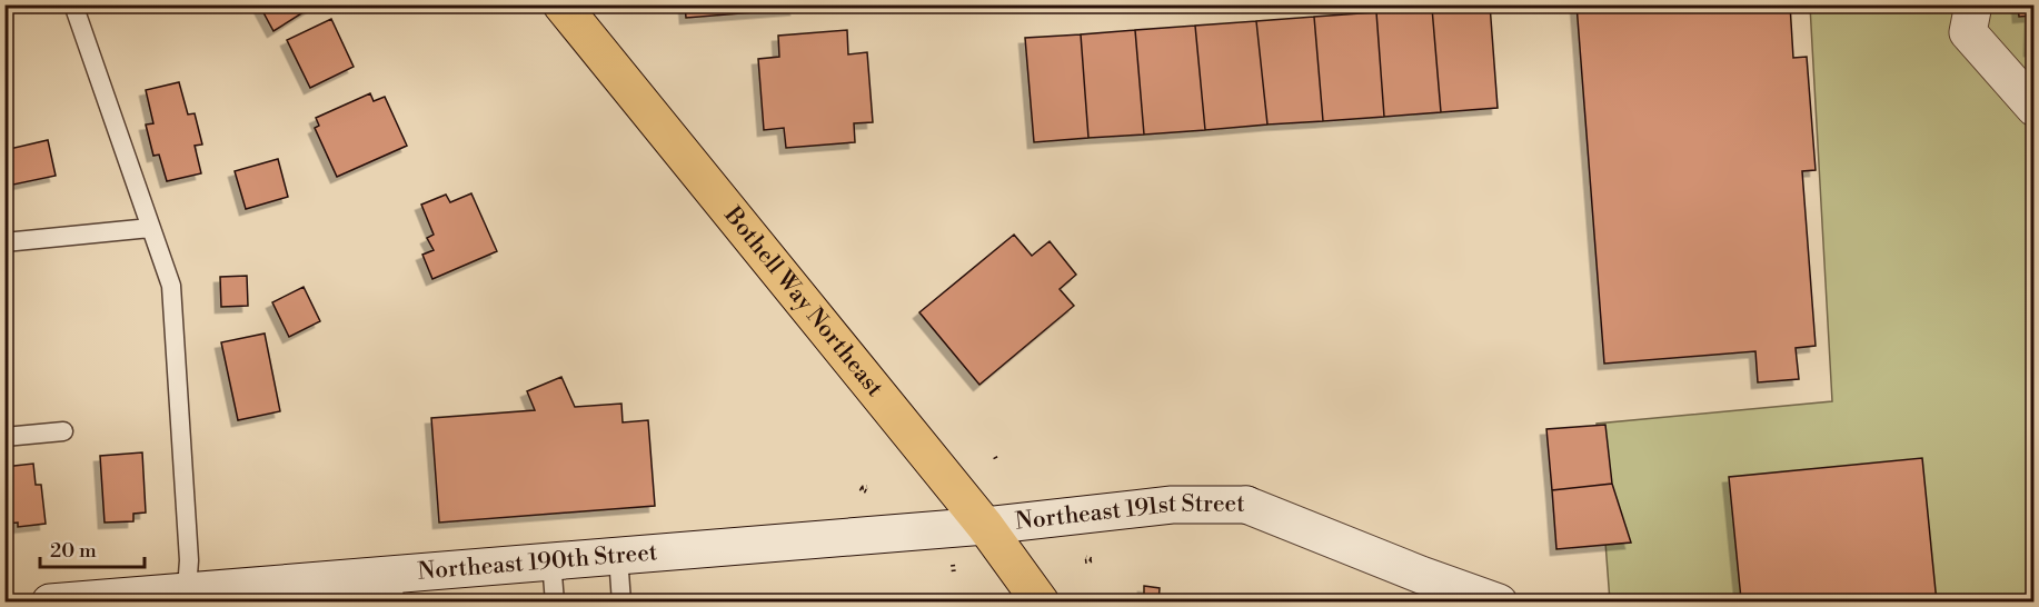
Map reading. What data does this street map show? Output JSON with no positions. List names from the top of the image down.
{
  "streets": {
    "main road": ["Bothell Way Northeast"],
    "street": ["Northeast 191st Street", "Northeast 190th Street"]
  },
  "crossings": [
    ["Bothell Way Northeast", "Northeast 191st Street"],
    ["Bothell Way Northeast", "Northeast 190th Street"],
    ["Northeast 191st Street", "Northeast 190th Street"]
  ],
  "scale_bar": "20 m"
}
